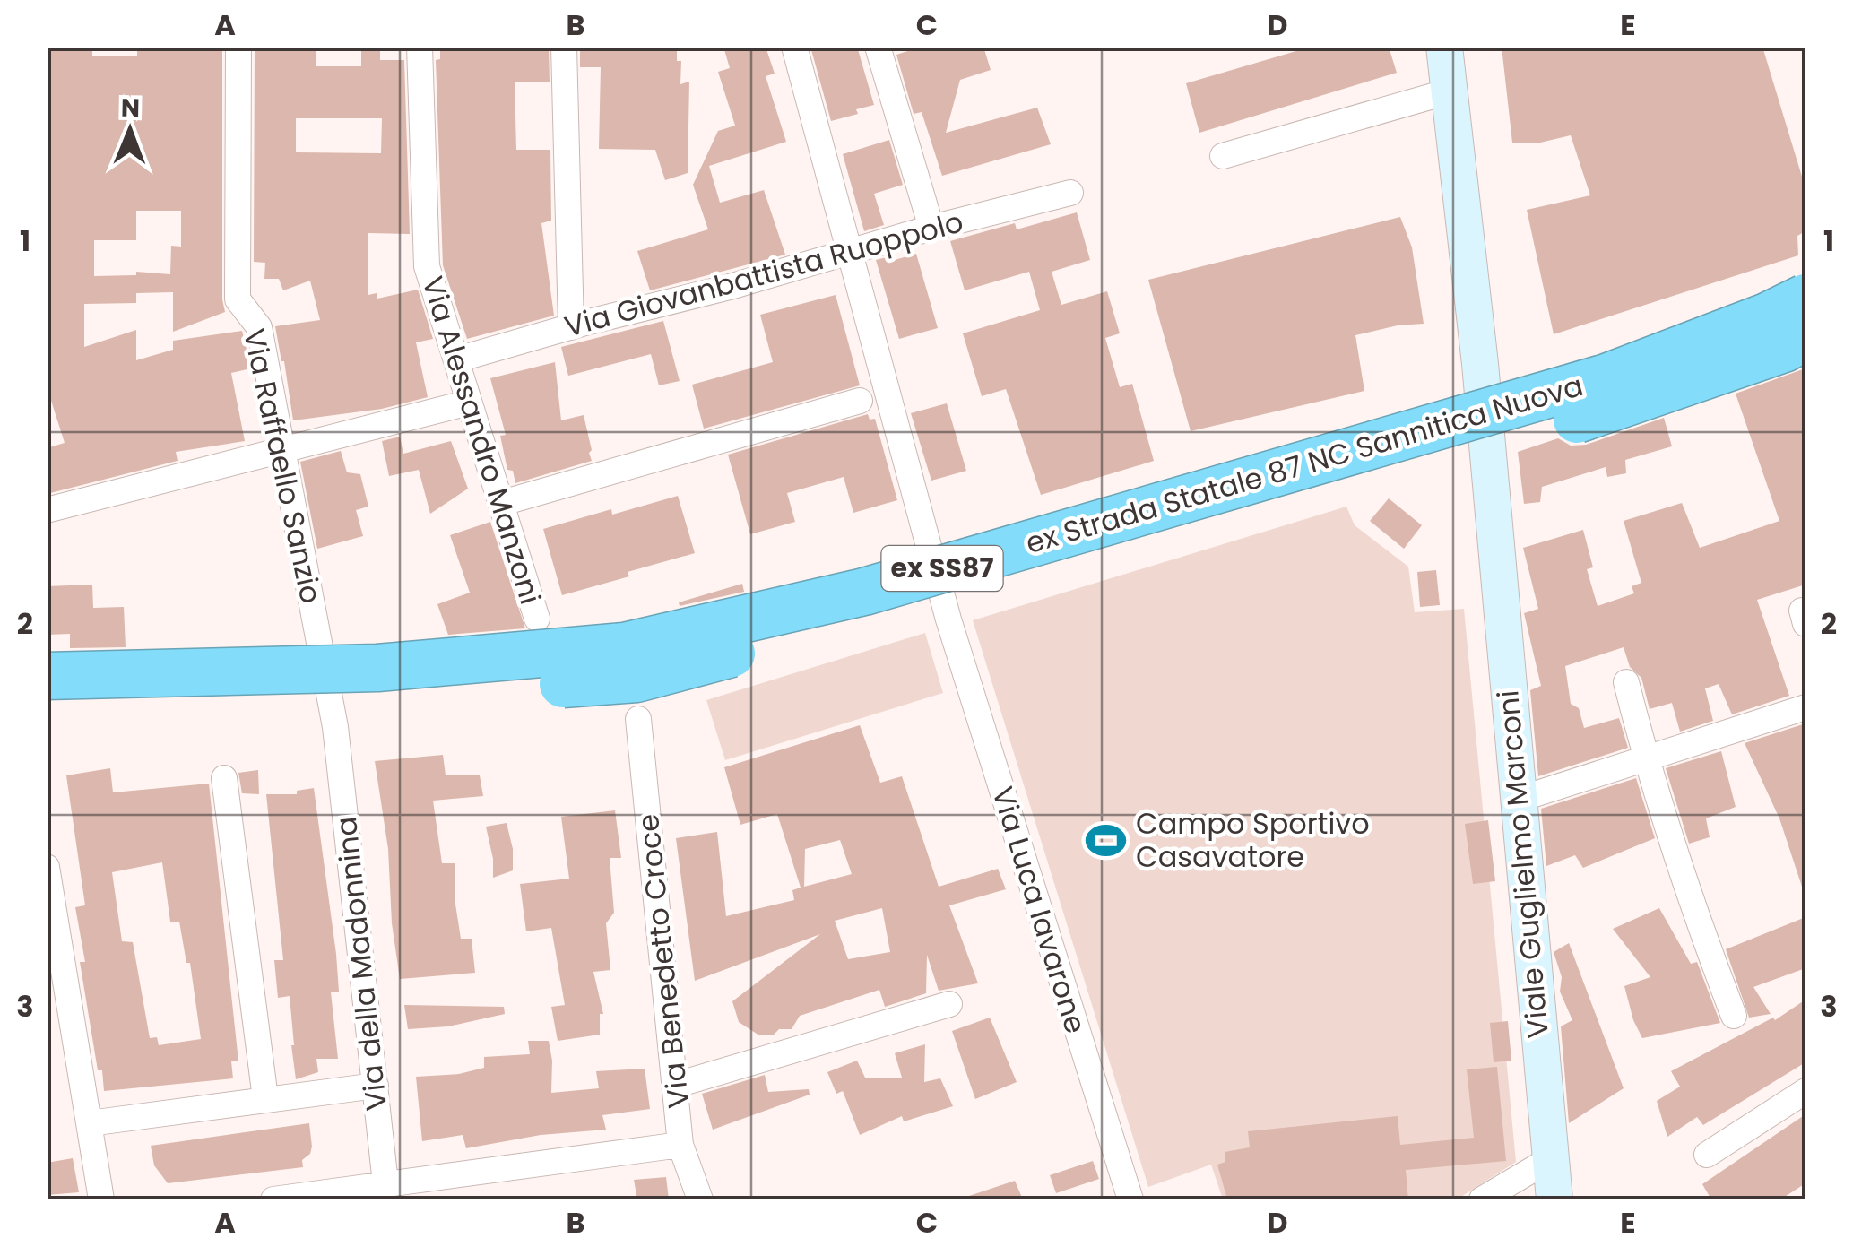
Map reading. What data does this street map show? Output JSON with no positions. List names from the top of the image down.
{
  "streets": {
    "highway": ["ex Strada Statale 87 NC Sannitica Nuova", "ex SS87"],
    "street": [
      "Via Giovanbattista Ruoppolo",
      "Via Alessandro Manzoni",
      "Via Raffaello Sanzio",
      "Viale Guglielmo Marconi",
      "Via Luca Iavarone",
      "Via Benedetto Croce",
      "Via della Madonnina"
    ]
  },
  "crossings": [
    ["Via Giovanbattista Ruoppolo", "Via Alessandro Manzoni"],
    ["Via Giovanbattista Ruoppolo", "Via Luca Iavarone"],
    ["Via Raffaello Sanzio", "Via della Madonnina"]
  ],
  "places": {
    "sports": ["Campo Sportivo Casavatore"]
  },
  "north": "top",
  "grid": {
    "columns": [
      "A",
      "B",
      "C",
      "D",
      "E"
    ],
    "rows": ["1", "2", "3"]
  }
}
